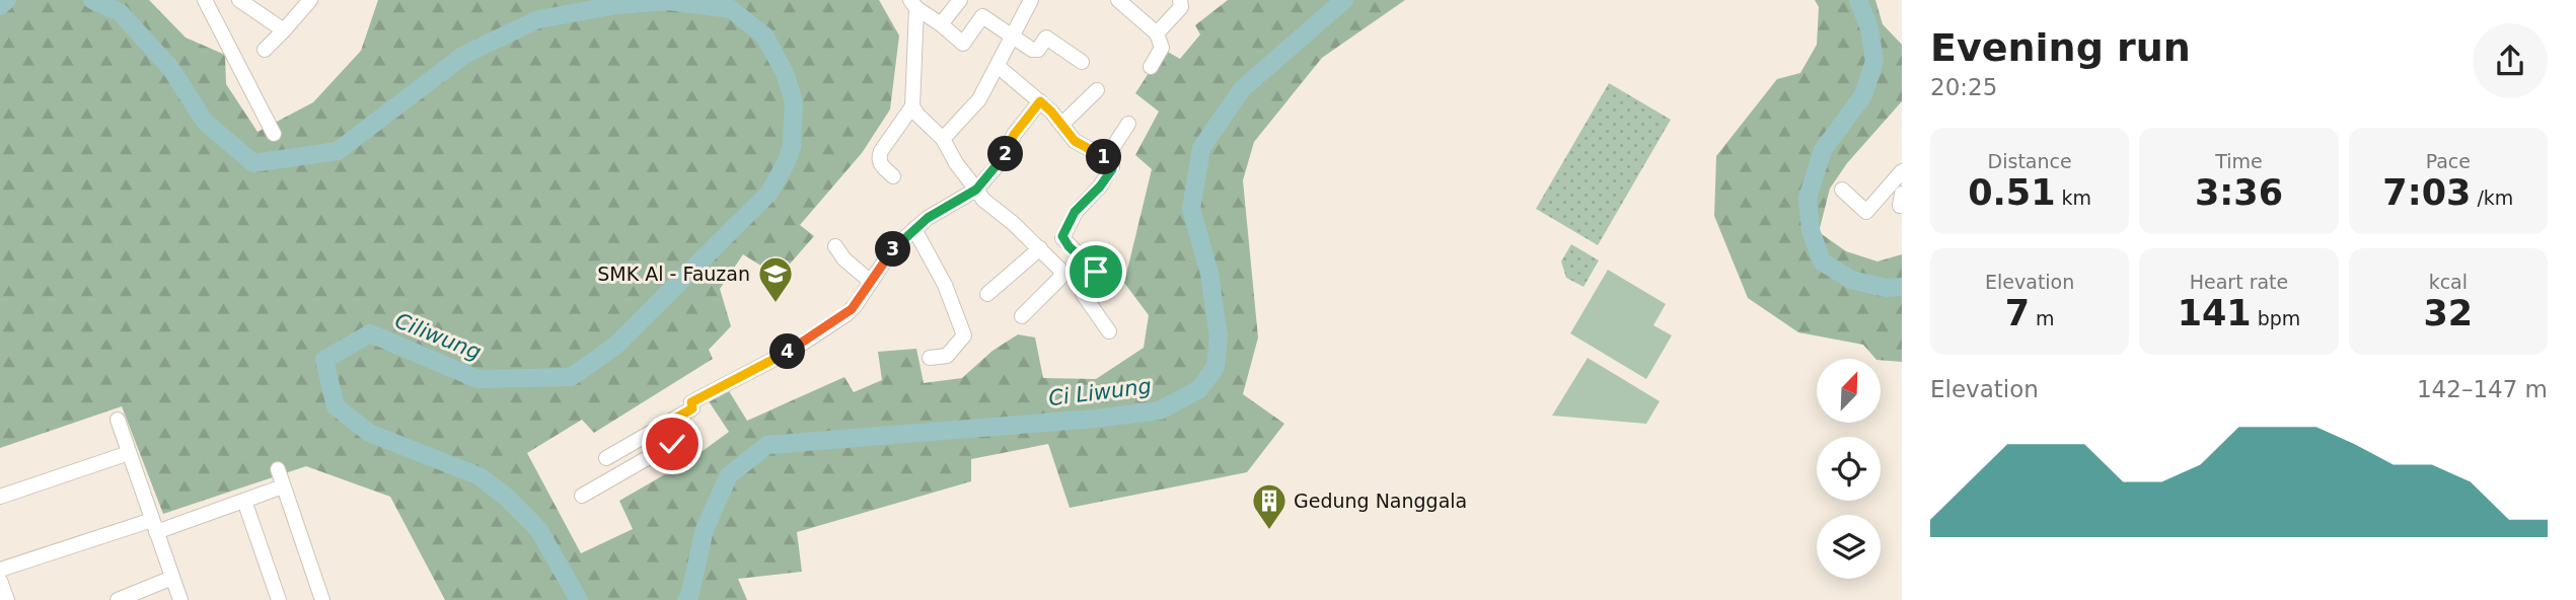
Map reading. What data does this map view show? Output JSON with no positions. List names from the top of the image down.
{
  "water": ["Ciliwung", "Ci Liwung"],
  "places": {
    "school or university": ["SMK Al - Fauzan"],
    "building": ["Gedung Nanggala"]
  },
  "north": "top right",
  "page": {
    "heading": ["Evening run", "20:25"],
    "stats": [
      ["Distance", "0.51 km"],
      ["Time", "3:36"],
      ["Pace", "7:03 /km"],
      ["Elevation", "7 m"],
      ["Heart rate", "141 bpm"],
      ["kcal", "32"]
    ],
    "pins": [
      "2",
      "1",
      "3",
      "4"
    ],
    "chart": ["Elevation", "142–147 m"]
  }
}
